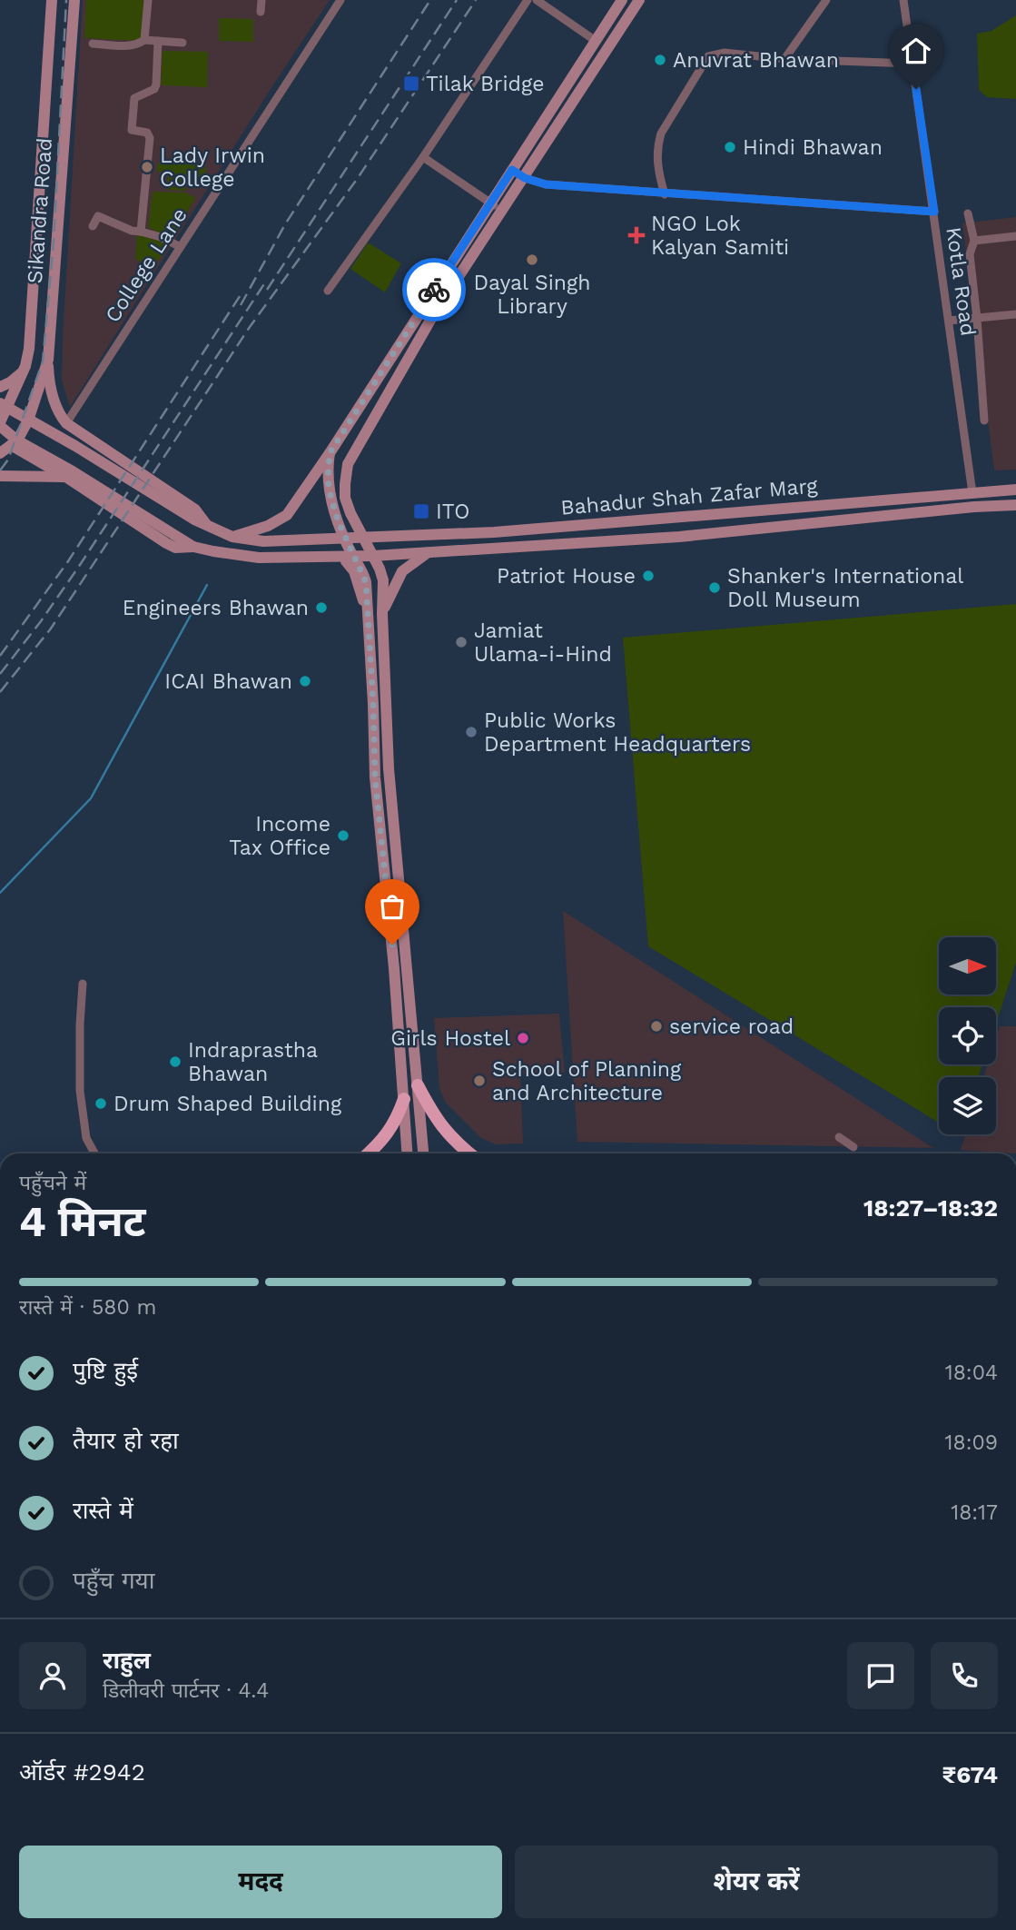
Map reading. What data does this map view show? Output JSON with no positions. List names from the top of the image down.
{
  "streets": {
    "main road": ["Sikandra Road", "Bahadur Shah Zafar Marg"],
    "street": ["College Lane", "Kotla Road"]
  },
  "crossings": [
    ["Kotla Road", "Bahadur Shah Zafar Marg"]
  ],
  "places": {
    "other": [
      "Anuvrat Bhawan",
      "Hindi Bhawan",
      "Lady Irwin College",
      "Dayal Singh Library",
      "Patriot House",
      "Shanker's International Doll Museum",
      "Engineers Bhawan",
      "Jamiat Ulama-i-Hind",
      "ICAI Bhawan",
      "Public Works Department Headquarters",
      "Income Tax Office",
      "service road",
      "Girls Hostel",
      "Indraprastha Bhawan",
      "School of Planning and Architecture",
      "Drum Shaped Building"
    ],
    "transit": ["Tilak Bridge", "ITO"],
    "health": ["NGO Lok Kalyan Samiti"]
  },
  "north": "right",
  "page": {
    "heading": ["4 मिनट", "पहुँचने में", "18:27–18:32"],
    "panel": [
      "राहुल",
      "डिलीवरी पार्टनर · 4.4",
      "ऑर्डर #2942",
      "₹674"
    ],
    "bar": "रास्ते में · 580 m",
    "list": [
      ["पुष्टि हुई", "18:04"],
      ["तैयार हो रहा", "18:09"],
      ["रास्ते में", "18:17"],
      "पहुँच गया"
    ],
    "buttons": ["मदद", "शेयर करें"]
  }
}
